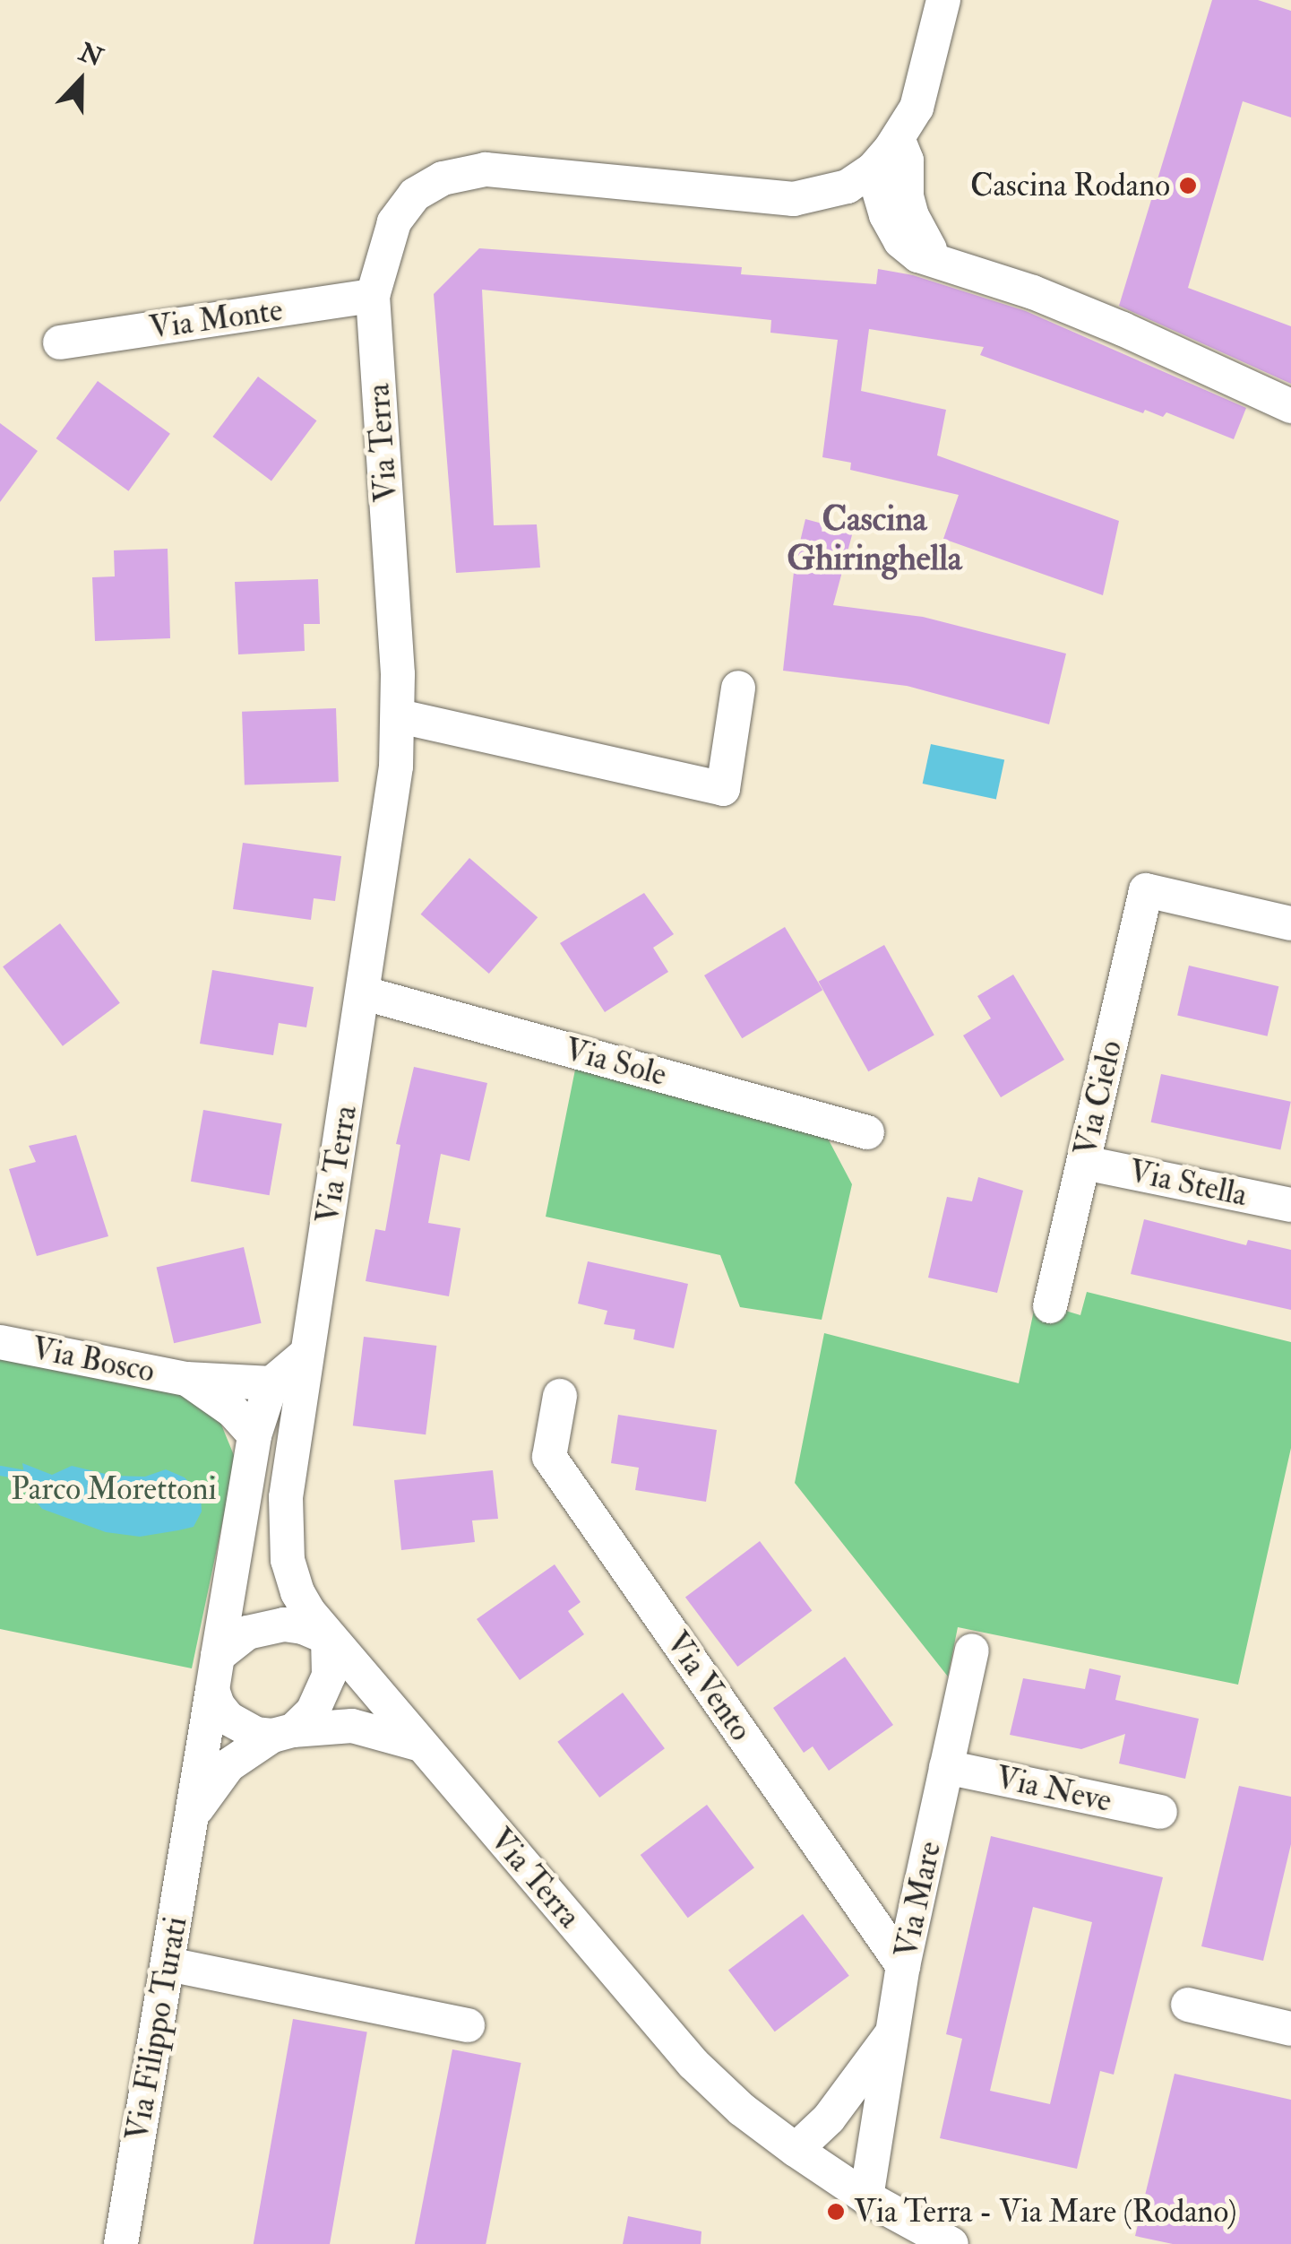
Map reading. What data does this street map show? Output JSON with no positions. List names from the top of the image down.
{
  "streets": {
    "street": [
      "Via Monte",
      "Via Terra",
      "Via Sole",
      "Via Cielo",
      "Via Stella",
      "Via Bosco",
      "Via Vento",
      "Via Neve",
      "Via Mare",
      "Via Filippo Turati"
    ]
  },
  "crossings": [
    ["Via Monte", "Via Terra"],
    ["Via Terra", "Via Sole"],
    ["Via Terra", "Via Mare"],
    ["Via Terra", "Via Filippo Turati"],
    ["Via Cielo", "Via Stella"],
    ["Via Vento", "Via Mare"],
    ["Via Neve", "Via Mare"]
  ],
  "districts": ["Cascina Ghiringhella"],
  "parks": ["Parco Morettoni"],
  "places": ["Cascina Rodano", "Via Terra - Via Mare (Rodano)"],
  "north": "top"
}
